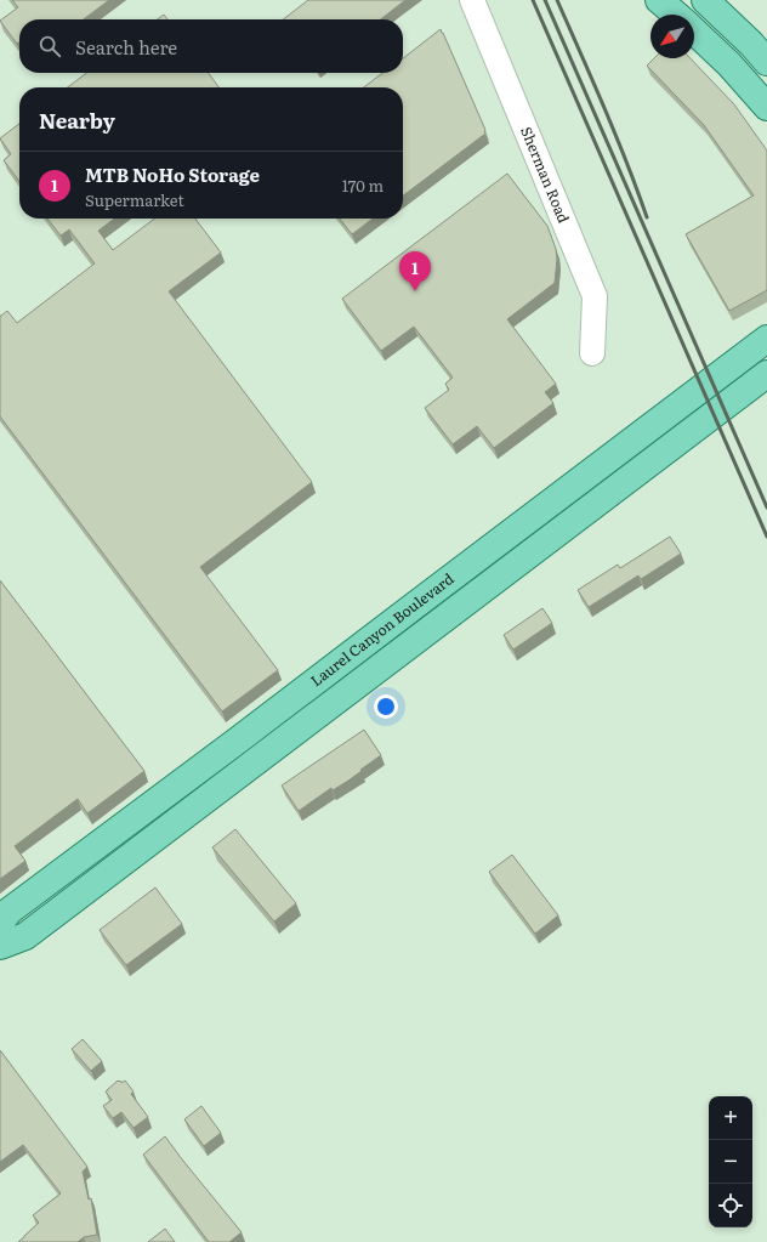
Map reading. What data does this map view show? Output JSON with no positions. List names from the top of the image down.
{
  "streets": {
    "main road": ["Laurel Canyon Boulevard"],
    "street": ["Sherman Road"]
  },
  "north": "bottom left",
  "page": {
    "search": "Search here",
    "heading": "Nearby",
    "list": [
      {
        "mark": "1",
        "name": "MTB NoHo Storage",
        "note": "Supermarket",
        "value": "170 m"
      }
    ],
    "pins": "1",
    "map_buttons": ["+", "−"]
  }
}
